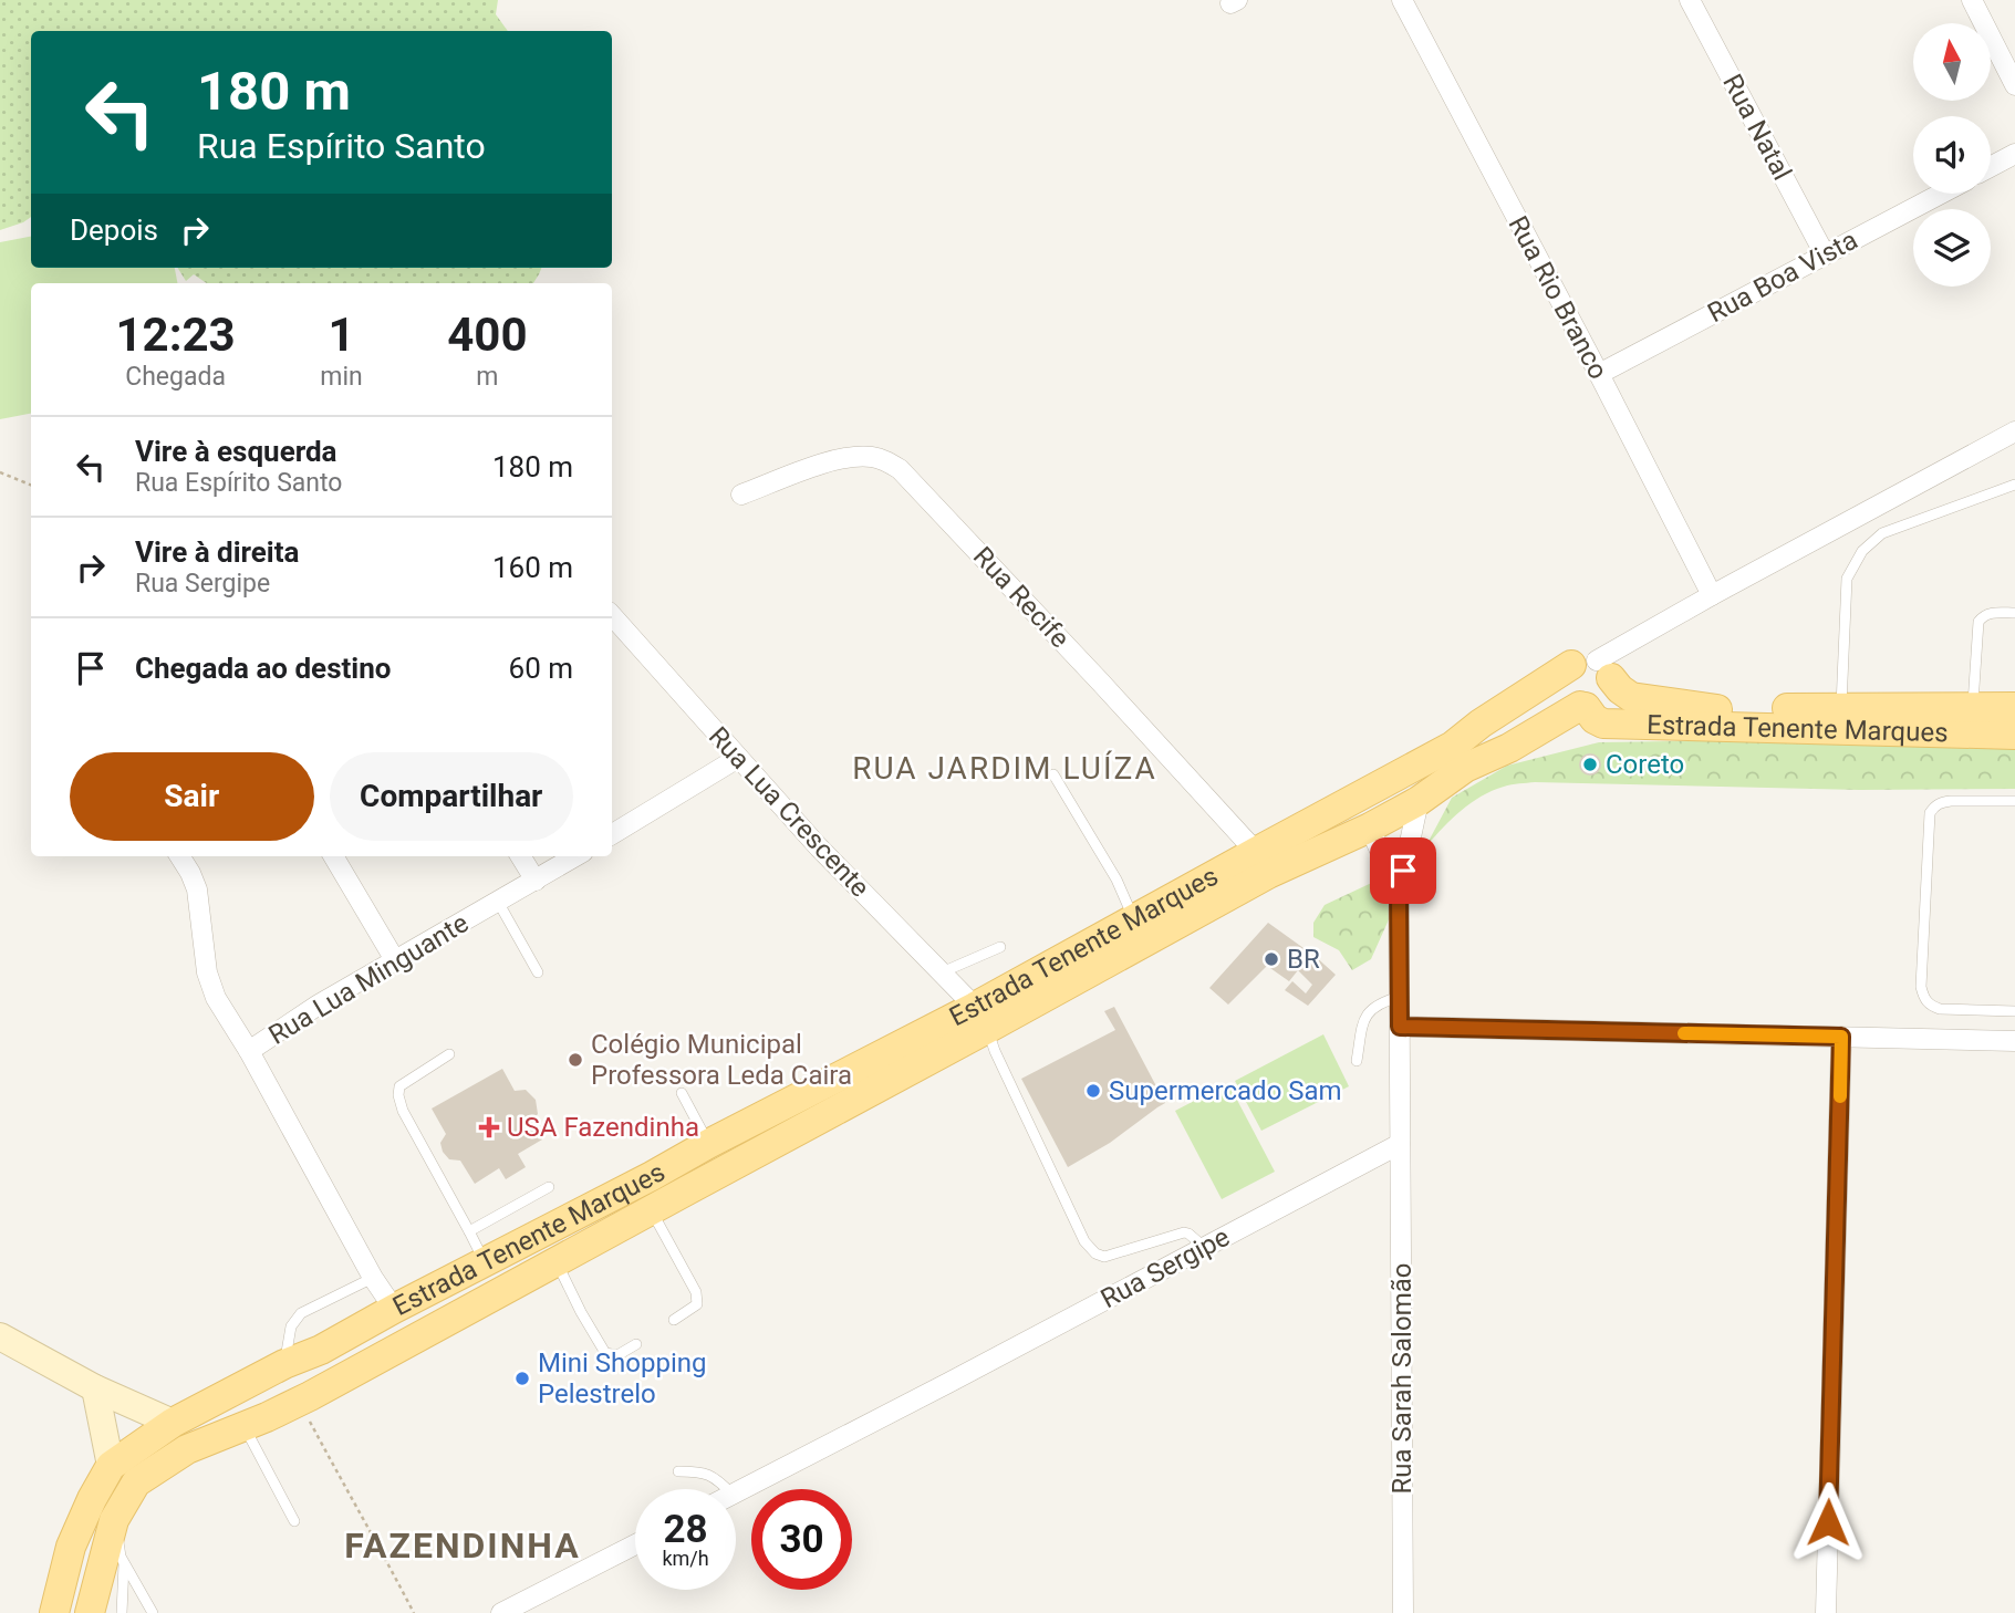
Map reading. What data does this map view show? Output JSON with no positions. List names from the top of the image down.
{
  "streets": {
    "main road": ["Estrada Tenente Marques"],
    "street": [
      "Rua Natal",
      "Rua Boa Vista",
      "Rua Rio Branco",
      "Rua Recife",
      "Rua Lua Crescente",
      "Rua Lua Minguante",
      "Rua Sergipe",
      "Rua Sarah Salomão"
    ]
  },
  "crossings": [
    ["Rua Natal", "Rua Boa Vista"],
    ["Rua Boa Vista", "Rua Rio Branco"],
    ["Rua Recife", "Estrada Tenente Marques"],
    ["Estrada Tenente Marques", "Rua Lua Crescente"],
    ["Estrada Tenente Marques", "Rua Lua Minguante"],
    ["Rua Sergipe", "Rua Sarah Salomão"]
  ],
  "districts": ["RUA JARDIM LUÍZA", "FAZENDINHA"],
  "places": {
    "other": [
      "Coreto",
      "BR",
      "Colégio Municipal Professora Leda Caira",
      "Supermercado Sam",
      "Mini Shopping Pelestrelo"
    ],
    "health": ["USA Fazendinha"]
  },
  "north": "top",
  "page": {
    "turn": ["180 m", "Rua Espírito Santo"],
    "then": "Depois",
    "eta": [
      "12:23",
      "Chegada",
      "1",
      "min",
      "400",
      "m"
    ],
    "list": [
      {
        "name": "Vire à esquerda",
        "note": "Rua Espírito Santo",
        "value": "180 m"
      },
      {
        "name": "Vire à direita",
        "note": "Rua Sergipe",
        "value": "160 m"
      },
      {
        "name": "Chegada ao destino",
        "value": "60 m"
      }
    ],
    "buttons": ["Sair", "Compartilhar"],
    "speed": "28 km/h",
    "limit": "30"
  }
}
